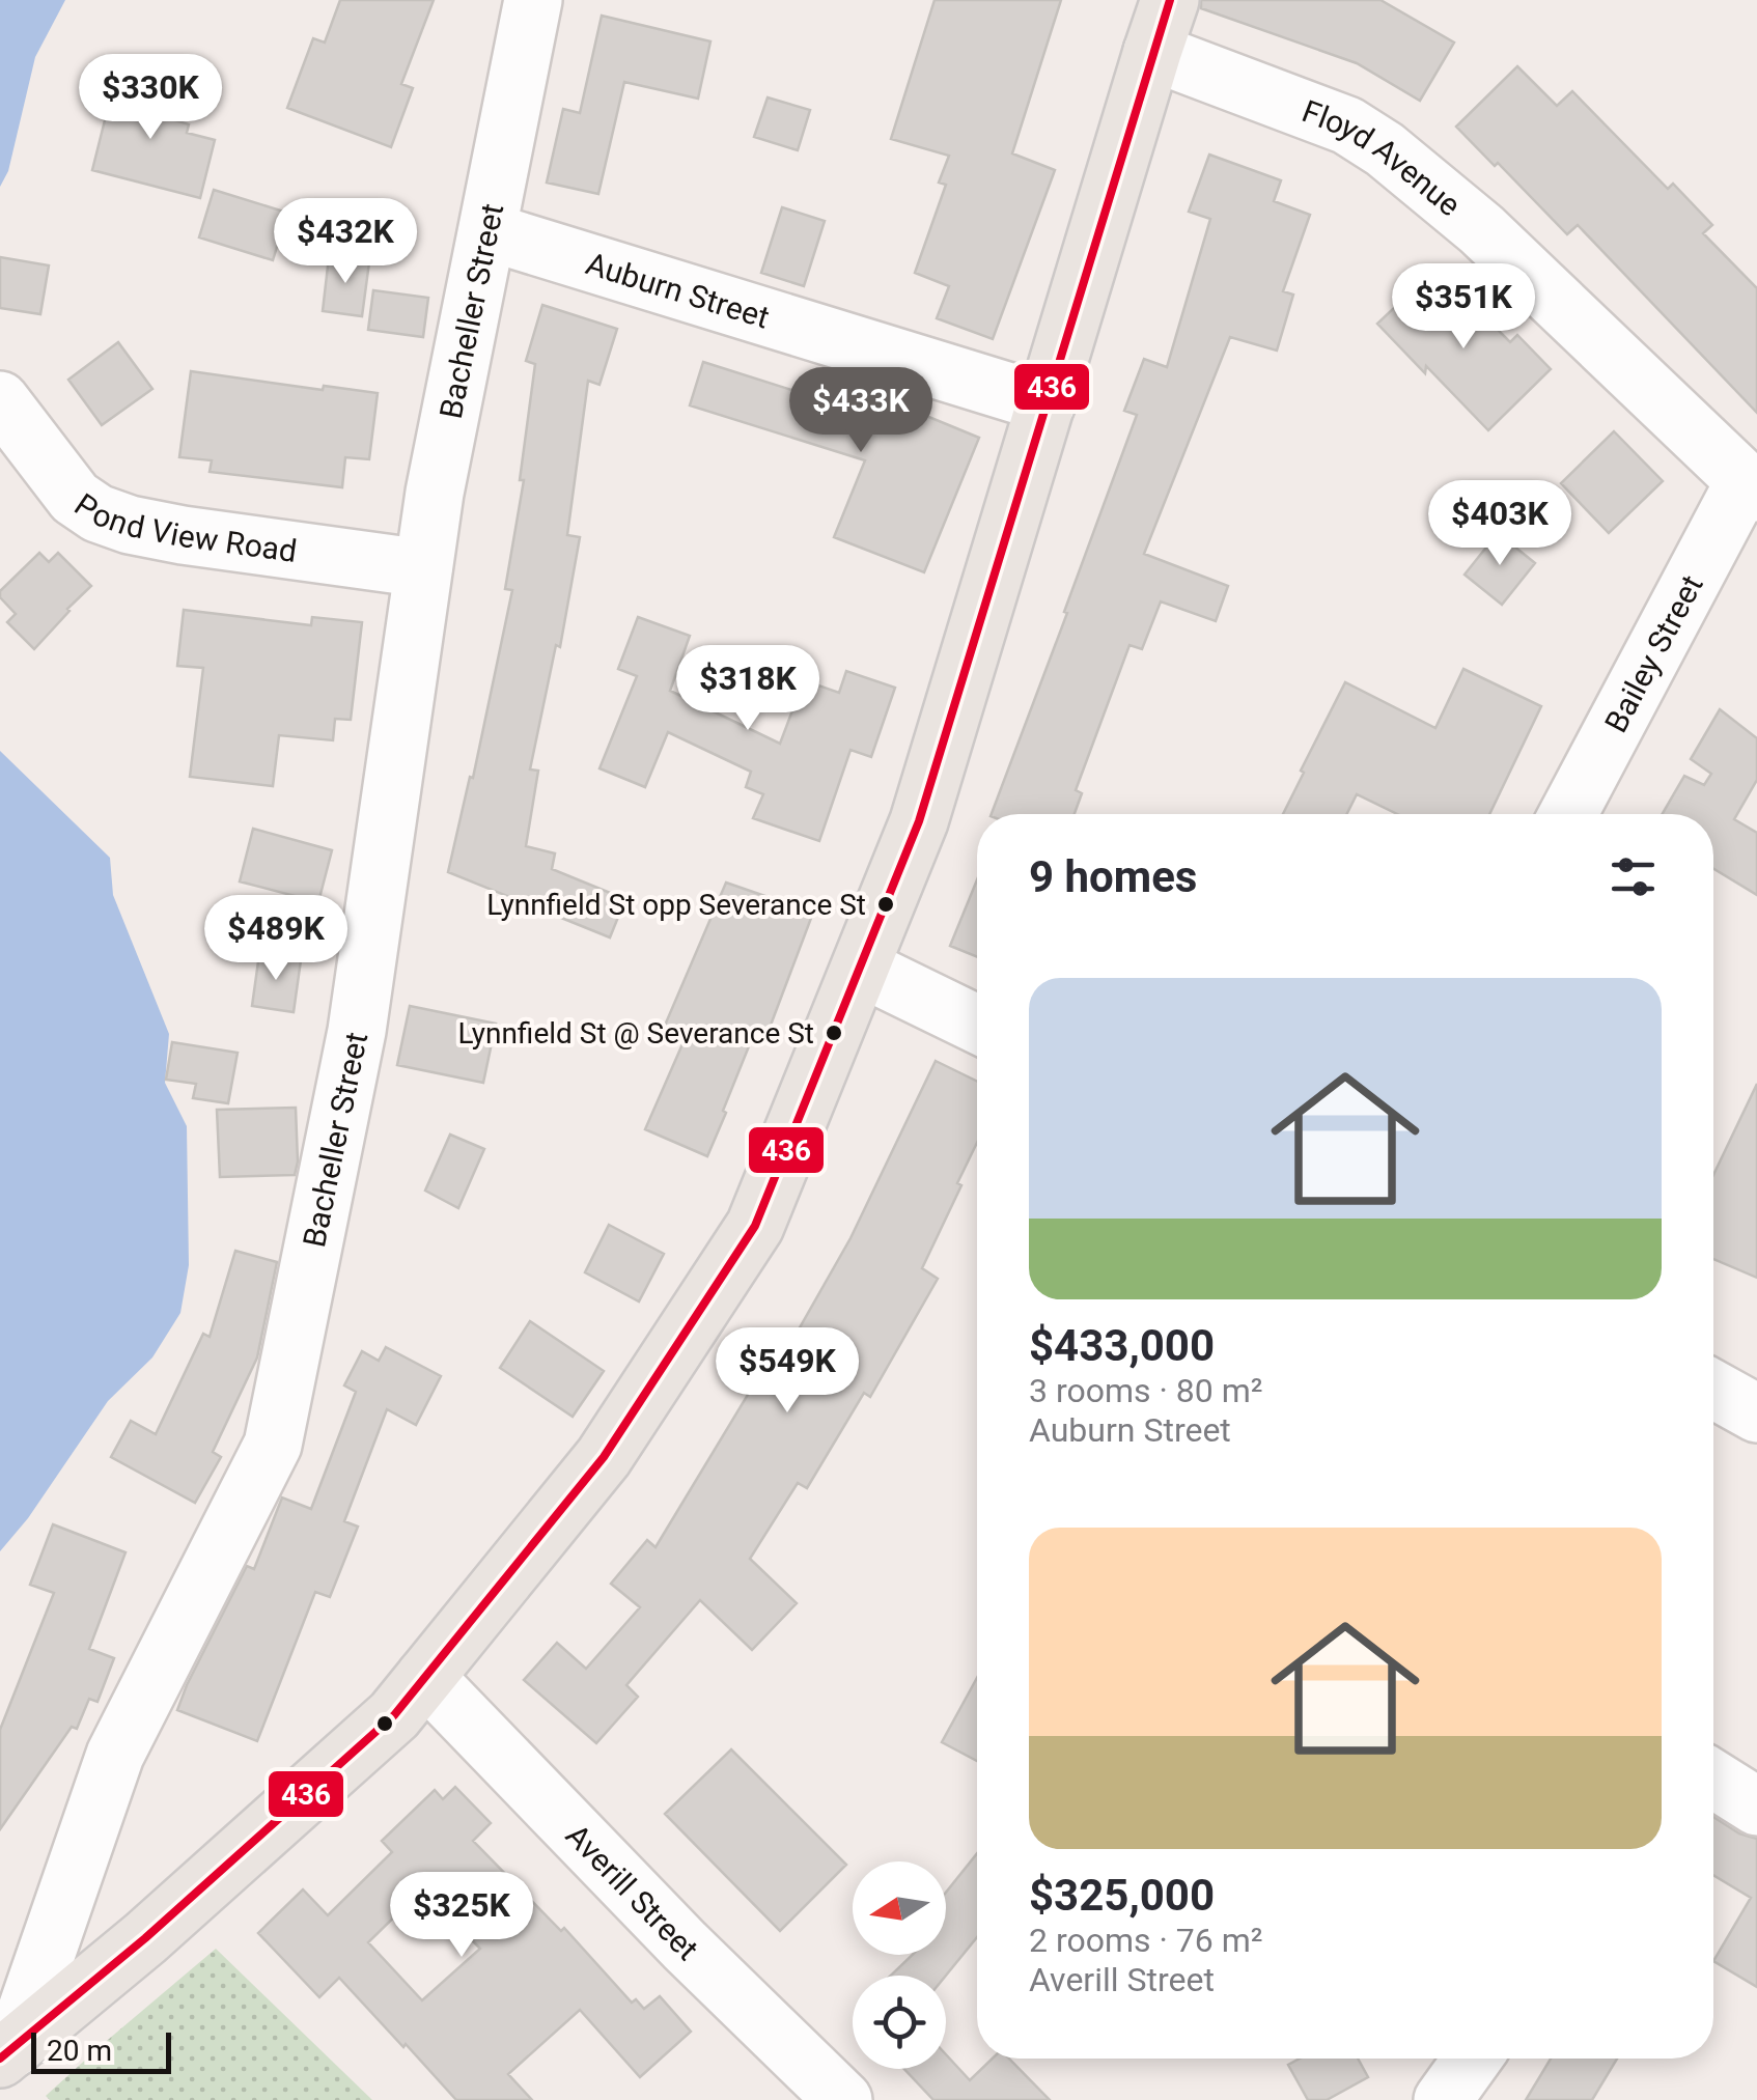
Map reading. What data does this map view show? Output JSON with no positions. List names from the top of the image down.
{
  "streets": {
    "street": [
      "Floyd Avenue",
      "Auburn Street",
      "Bacheller Street",
      "Pond View Road",
      "Bailey Street",
      "Averill Street"
    ]
  },
  "crossings": [
    ["Floyd Avenue", "Bailey Street"],
    ["Auburn Street", "Bacheller Street"],
    ["Bacheller Street", "Pond View Road"]
  ],
  "places": ["Lynnfield St opp Severance St", "Lynnfield St @ Severance St"],
  "lines": ["transit line 436"],
  "scale_bar": "20 m",
  "north": "left",
  "page": {
    "price": [
      "$330K",
      "$432K",
      "$351K",
      "$433K",
      "$403K",
      "$318K",
      "$489K",
      "$549K",
      "$325K"
    ],
    "heading": "9 homes",
    "list": [
      {
        "name": "$433,000",
        "note": "3 rooms · 80 m² · Auburn Street"
      },
      {
        "name": "$325,000",
        "note": "2 rooms · 76 m² · Averill Street"
      }
    ],
    "scale": "20 m"
  }
}
